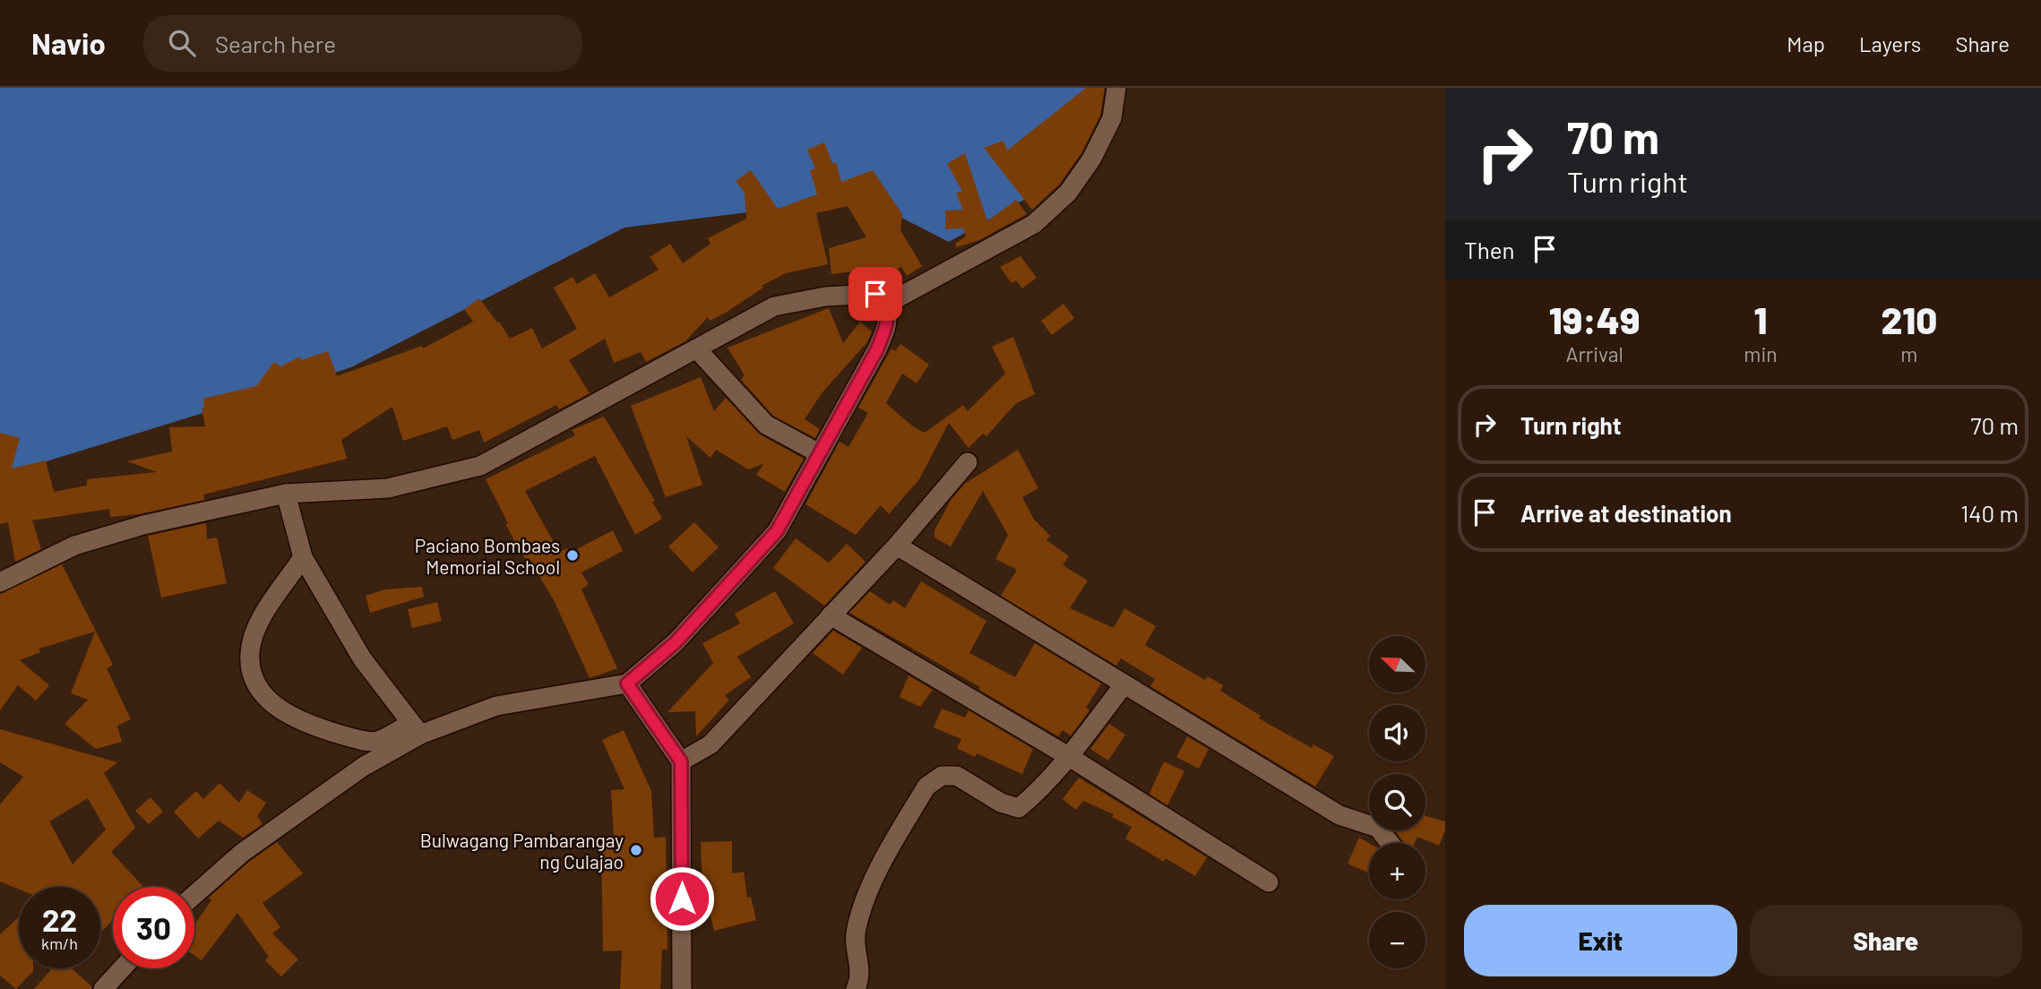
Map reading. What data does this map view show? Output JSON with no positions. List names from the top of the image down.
{
  "places": ["Paciano Bombaes Memorial School", "Bulwagang Pambarangay ng Culajao"],
  "north": "top left",
  "page": {
    "header": "Navio",
    "search": "Search here",
    "nav": ["Map", "Layers", "Share"],
    "turn": ["70 m", "Turn right"],
    "then": "Then",
    "eta": [
      "19:49",
      "Arrival",
      "1",
      "min",
      "210",
      "m"
    ],
    "list": [
      {
        "name": "Turn right",
        "value": "70 m"
      },
      {
        "name": "Arrive at destination",
        "value": "140 m"
      }
    ],
    "map_buttons": ["+", "−"],
    "speed": "22 km/h",
    "limit": "30",
    "buttons": ["Exit", "Share"]
  }
}
